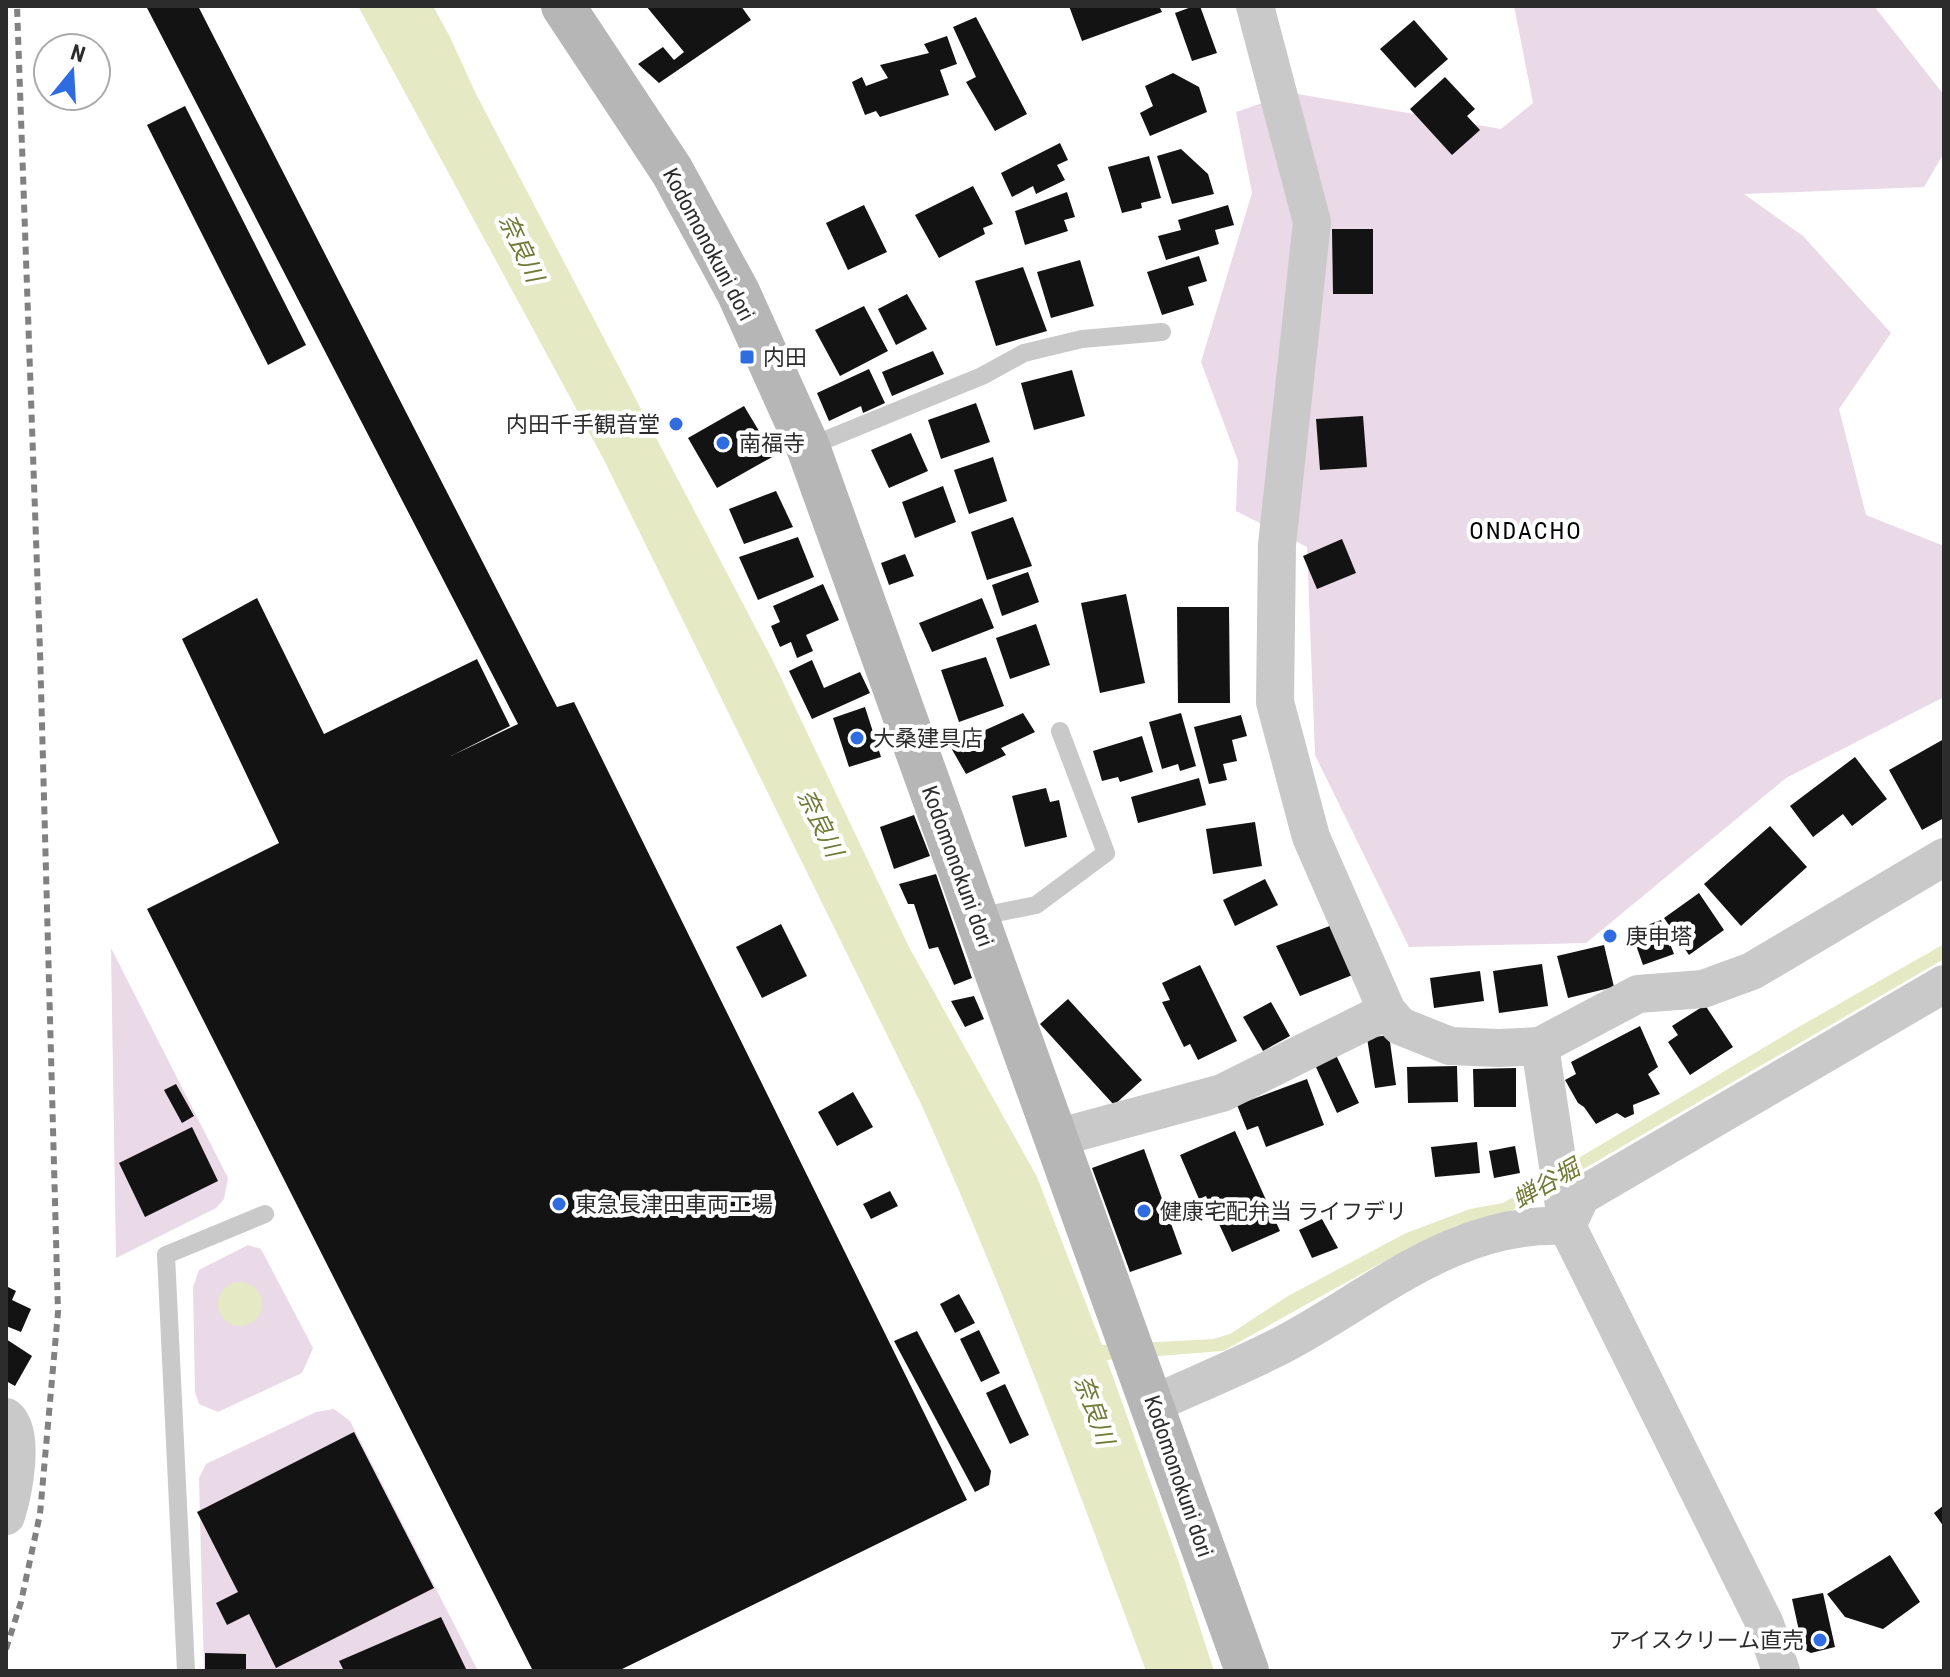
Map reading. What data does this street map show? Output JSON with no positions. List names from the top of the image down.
{
  "streets": {
    "main road": ["Kodomonokuni dori"]
  },
  "districts": ["ONDACHO"],
  "water": ["奈良川", "蝉谷堀"],
  "places": {
    "transit": ["内田"],
    "other": [
      "内田千手観音堂",
      "南福寺",
      "大桑建具店",
      "庚申塔",
      "東急長津田車両工場",
      "健康宅配弁当 ライフデリ",
      "アイスクリーム直売"
    ]
  },
  "north": "top"
}
